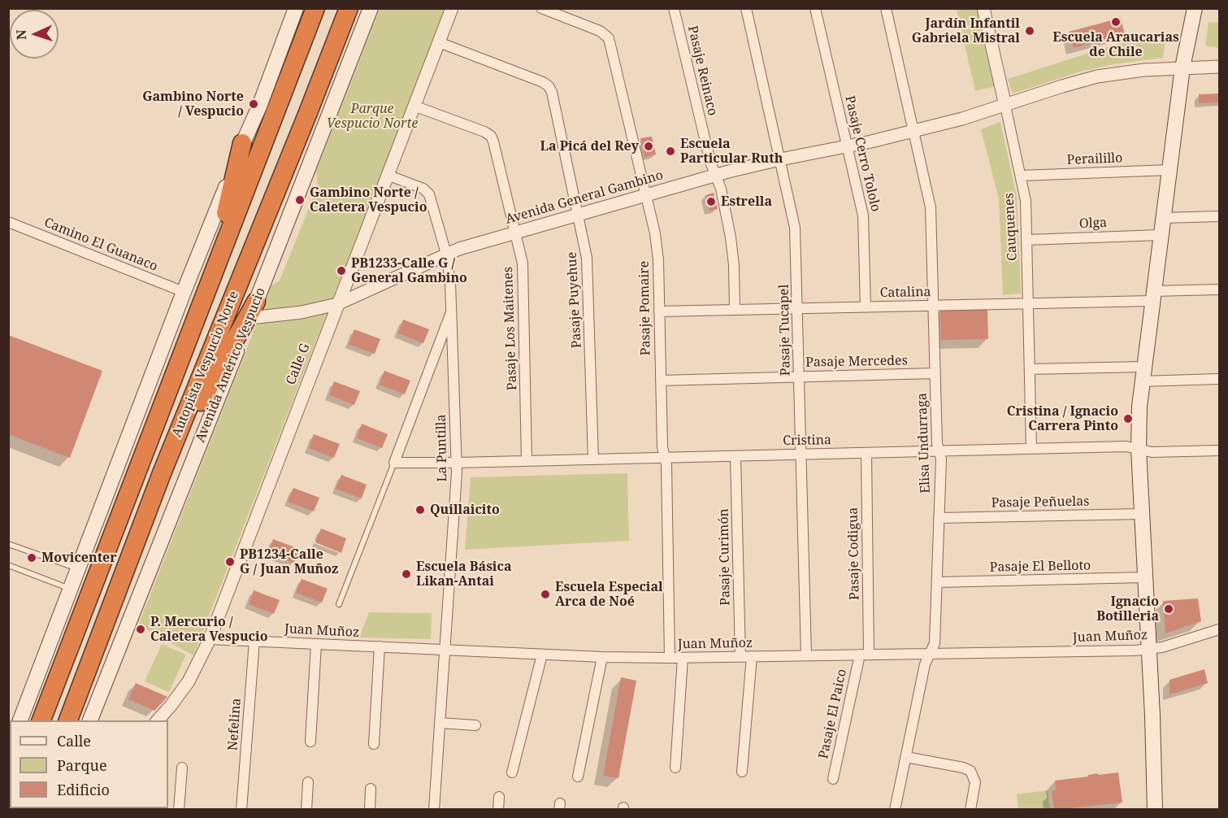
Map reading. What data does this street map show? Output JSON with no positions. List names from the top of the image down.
{
  "streets": {
    "highway": ["Autopista Vespucio Norte"],
    "main road": ["Avenida Américo Vespucio"],
    "street": [
      "Pasaje Reinaco",
      "Pasaje Cerro Tololo",
      "Perailillo",
      "Avenida General Gambino",
      "Olga",
      "Cauquenes",
      "Camino El Guanaco",
      "Catalina",
      "Pasaje Puyehue",
      "Pasaje Pomaire",
      "Pasaje Los Maitenes",
      "Pasaje Tucapel",
      "Pasaje Mercedes",
      "Calle G",
      "Cristina",
      "Elisa Undurraga",
      "La Puntilla",
      "Pasaje Peñuelas",
      "Pasaje Codigua",
      "Pasaje Curimón",
      "Pasaje El Belloto",
      "Juan Muñoz",
      "Pasaje El Paico",
      "Nefelina"
    ]
  },
  "crossings": [
    ["Pasaje Reinaco", "Avenida General Gambino"],
    ["Pasaje Reinaco", "Catalina"],
    ["Pasaje Cerro Tololo", "Avenida General Gambino"],
    ["Pasaje Cerro Tololo", "Catalina"],
    ["Perailillo", "Cauquenes"],
    ["Avenida General Gambino", "Cauquenes"],
    ["Avenida General Gambino", "Pasaje Puyehue"],
    ["Avenida General Gambino", "Pasaje Pomaire"],
    ["Avenida General Gambino", "Pasaje Los Maitenes"],
    ["Avenida General Gambino", "Pasaje Tucapel"],
    ["Avenida General Gambino", "Calle G"],
    ["Avenida General Gambino", "Avenida Américo Vespucio"],
    ["Avenida General Gambino", "Elisa Undurraga"],
    ["Avenida General Gambino", "La Puntilla"],
    ["Olga", "Cauquenes"],
    ["Cauquenes", "Catalina"],
    ["Cauquenes", "Cristina"],
    ["Catalina", "Pasaje Pomaire"],
    ["Catalina", "Pasaje Tucapel"],
    ["Catalina", "Elisa Undurraga"],
    ["Pasaje Puyehue", "Calle G"],
    ["Pasaje Puyehue", "Cristina"],
    ["Pasaje Pomaire", "Pasaje Mercedes"],
    ["Pasaje Pomaire", "Cristina"],
    ["Pasaje Pomaire", "Juan Muñoz"],
    ["Pasaje Los Maitenes", "Calle G"],
    ["Pasaje Los Maitenes", "Cristina"],
    ["Pasaje Tucapel", "Pasaje Mercedes"],
    ["Pasaje Tucapel", "Cristina"],
    ["Pasaje Tucapel", "Juan Muñoz"],
    ["Pasaje Mercedes", "Elisa Undurraga"],
    ["Calle G", "La Puntilla"],
    ["Calle G", "Juan Muñoz"],
    ["Cristina", "Elisa Undurraga"],
    ["Cristina", "La Puntilla"],
    ["Cristina", "Pasaje Codigua"],
    ["Cristina", "Pasaje Curimón"],
    ["Elisa Undurraga", "Pasaje Peñuelas"],
    ["Elisa Undurraga", "Pasaje El Belloto"],
    ["Elisa Undurraga", "Juan Muñoz"],
    ["La Puntilla", "Juan Muñoz"],
    ["Pasaje Codigua", "Juan Muñoz"],
    ["Pasaje Codigua", "Pasaje El Paico"],
    ["Pasaje Curimón", "Juan Muñoz"],
    ["Juan Muñoz", "Pasaje El Paico"],
    ["Juan Muñoz", "Nefelina"]
  ],
  "parks": ["Parque Vespucio Norte"],
  "places": [
    "Escuela Araucarias de Chile",
    "Jardín Infantil Gabriela Mistral",
    "Gambino Norte / Vespucio",
    "La Picá del Rey",
    "Escuela Particular Ruth",
    "Gambino Norte / Caletera Vespucio",
    "Estrella",
    "PB1233-Calle G / General Gambino",
    "Cristina / Ignacio Carrera Pinto",
    "Quillaicito",
    "Movicenter",
    "PB1234-Calle G / Juan Muñoz",
    "Escuela Básica Likan-Antai",
    "Escuela Especial Arca de Noé",
    "Ignacio Botilleria",
    "P. Mercurio / Caletera Vespucio"
  ],
  "legend": ["Calle", "Parque", "Edificio"],
  "north": "left"
}
